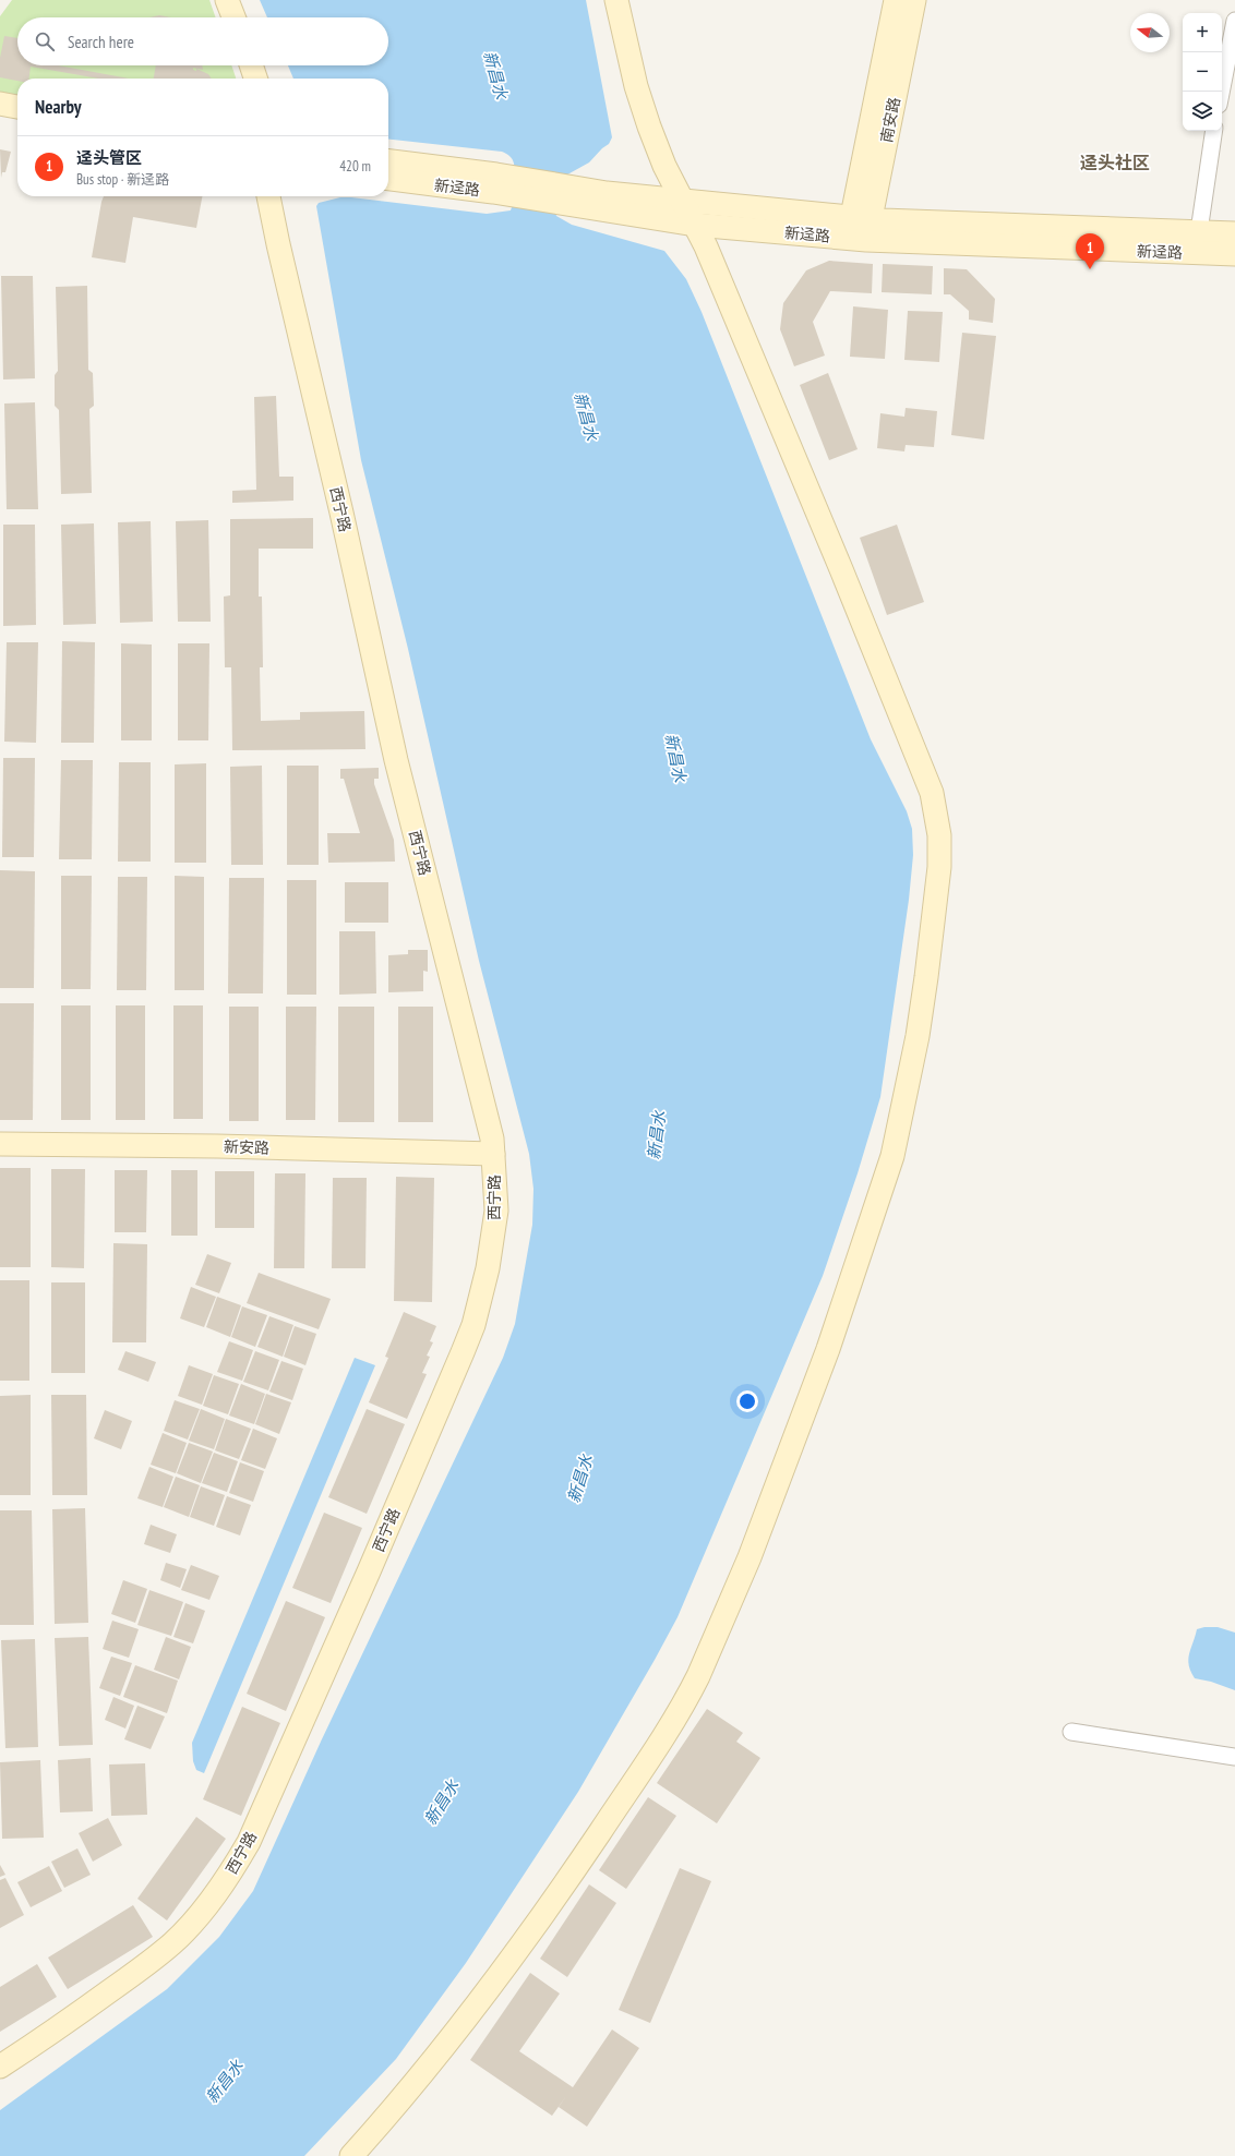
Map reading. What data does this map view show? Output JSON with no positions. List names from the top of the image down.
{
  "streets": {
    "street": [
      "南安路",
      "新迳路",
      "西宁路",
      "新安路"
    ]
  },
  "crossings": [
    ["南安路", "新迳路"],
    ["西宁路", "新安路"]
  ],
  "districts": ["迳头社区"],
  "water": ["新昌水"],
  "north": "left",
  "page": {
    "map_buttons": ["+", "−"],
    "search": "Search here",
    "heading": "Nearby",
    "list": [
      {
        "mark": "1",
        "name": "迳头管区",
        "note": "Bus stop · 新迳路",
        "value": "420 m"
      }
    ],
    "pins": "1"
  }
}
